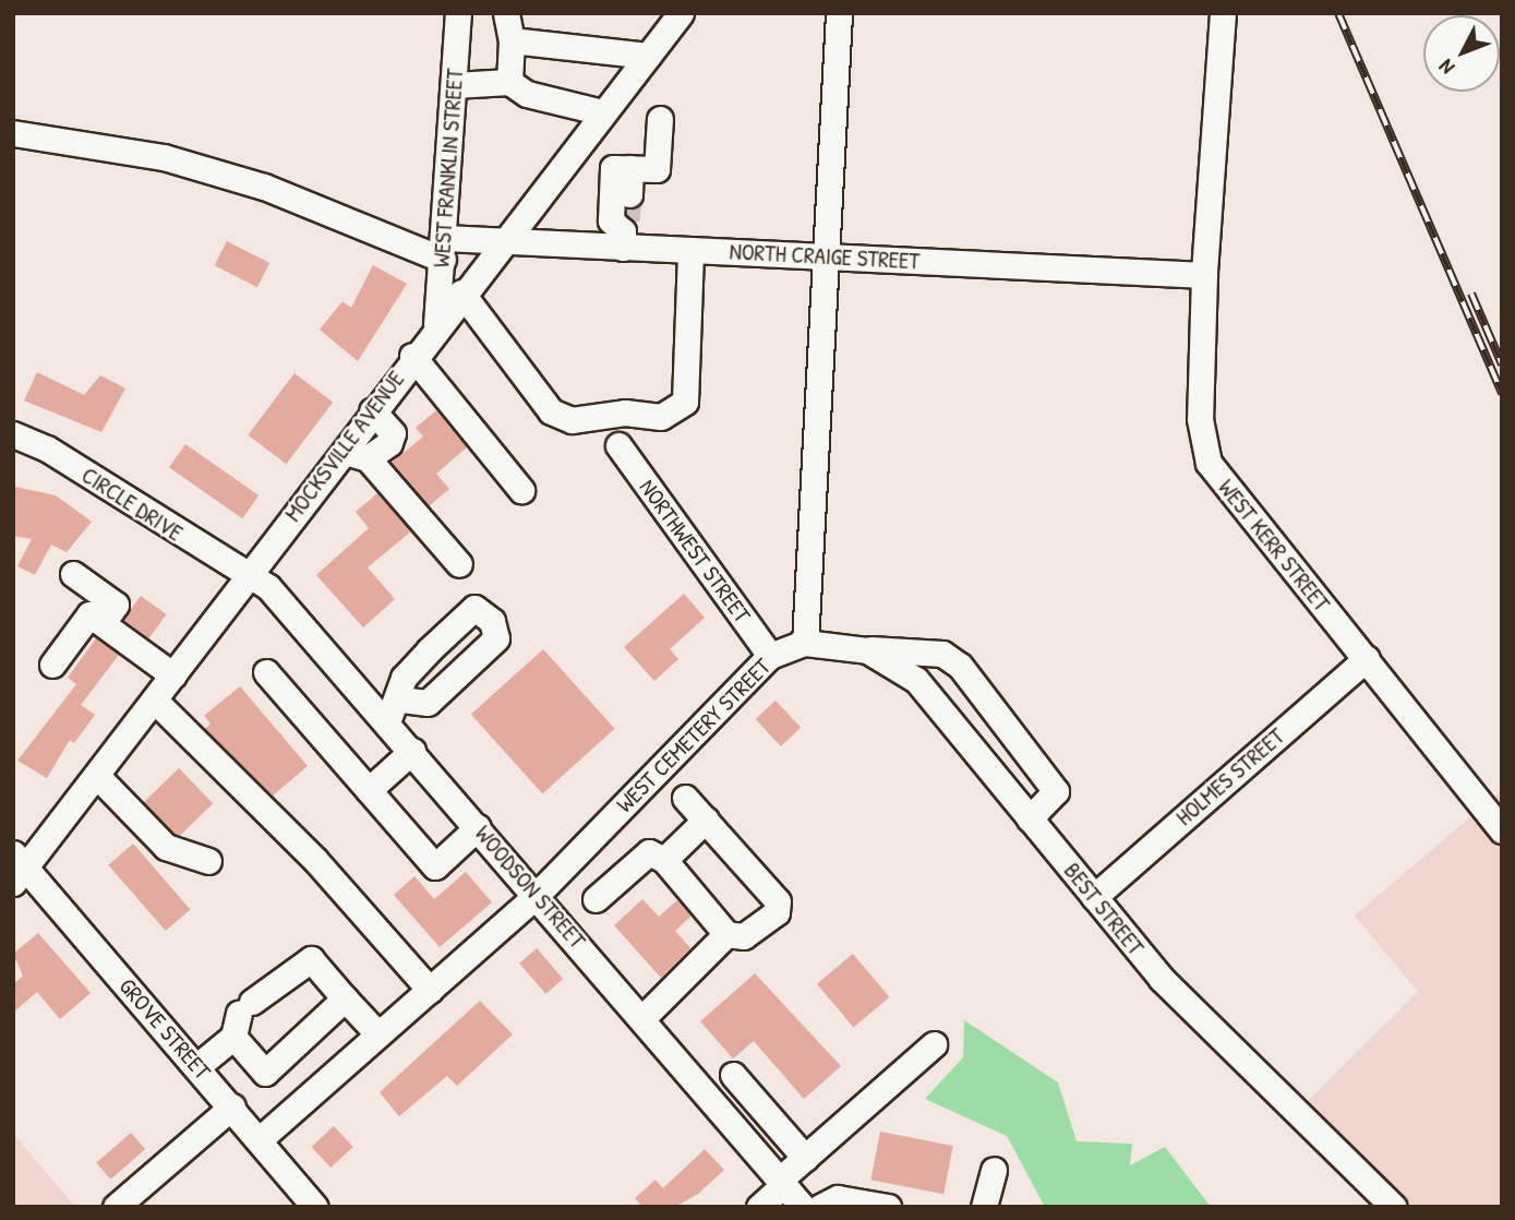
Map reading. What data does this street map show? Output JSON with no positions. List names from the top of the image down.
{
  "streets": {
    "street": [
      "WEST FRANKLIN STREET",
      "NORTH CRAIGE STREET",
      "MOCKSVILLE AVENUE",
      "CIRCLE DRIVE",
      "WEST KERR STREET",
      "NORTHWEST STREET",
      "WEST CEMETERY STREET",
      "HOLMES STREET",
      "WOODSON STREET",
      "BEST STREET",
      "GROVE STREET"
    ]
  },
  "crossings": [
    ["WEST FRANKLIN STREET", "NORTH CRAIGE STREET"],
    ["WEST FRANKLIN STREET", "MOCKSVILLE AVENUE"],
    ["NORTH CRAIGE STREET", "MOCKSVILLE AVENUE"],
    ["NORTH CRAIGE STREET", "WEST KERR STREET"],
    ["MOCKSVILLE AVENUE", "CIRCLE DRIVE"],
    ["MOCKSVILLE AVENUE", "WOODSON STREET"],
    ["MOCKSVILLE AVENUE", "GROVE STREET"],
    ["CIRCLE DRIVE", "WOODSON STREET"],
    ["WEST KERR STREET", "HOLMES STREET"],
    ["NORTHWEST STREET", "WEST CEMETERY STREET"],
    ["WEST CEMETERY STREET", "WOODSON STREET"],
    ["WEST CEMETERY STREET", "BEST STREET"],
    ["WEST CEMETERY STREET", "GROVE STREET"],
    ["HOLMES STREET", "BEST STREET"]
  ],
  "north": "bottom left"
}
